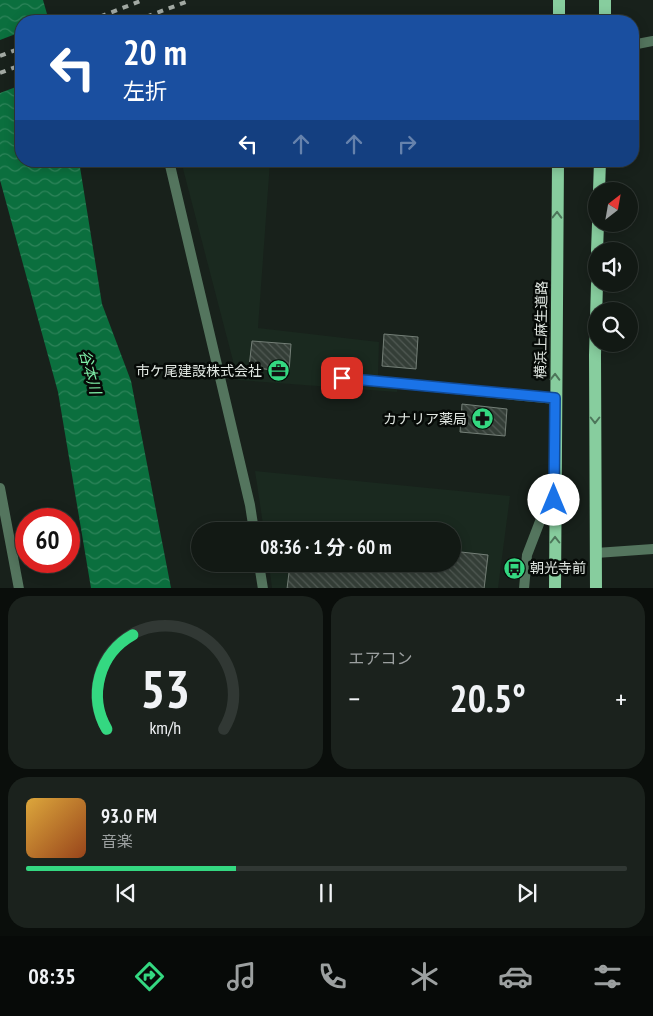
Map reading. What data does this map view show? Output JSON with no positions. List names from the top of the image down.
{
  "streets": {
    "main road": ["横浜上麻生道路"]
  },
  "water": ["谷本川"],
  "places": {
    "office": ["市ケ尾建設株式会社"],
    "pharmacy": ["カナリア薬局"],
    "bus stop": ["朝光寺前"]
  },
  "north": "top right",
  "page": {
    "turn": ["20 m", "左折"],
    "limit": "60",
    "trip": "08:36 · 1 分 · 60 m",
    "tile": "エアコン",
    "heat": ["−", "20.5°", "+"],
    "song": ["93.0 FM", "音楽"],
    "tabs": "08:35",
    "gauge": ["53", "km/h"]
  }
}
